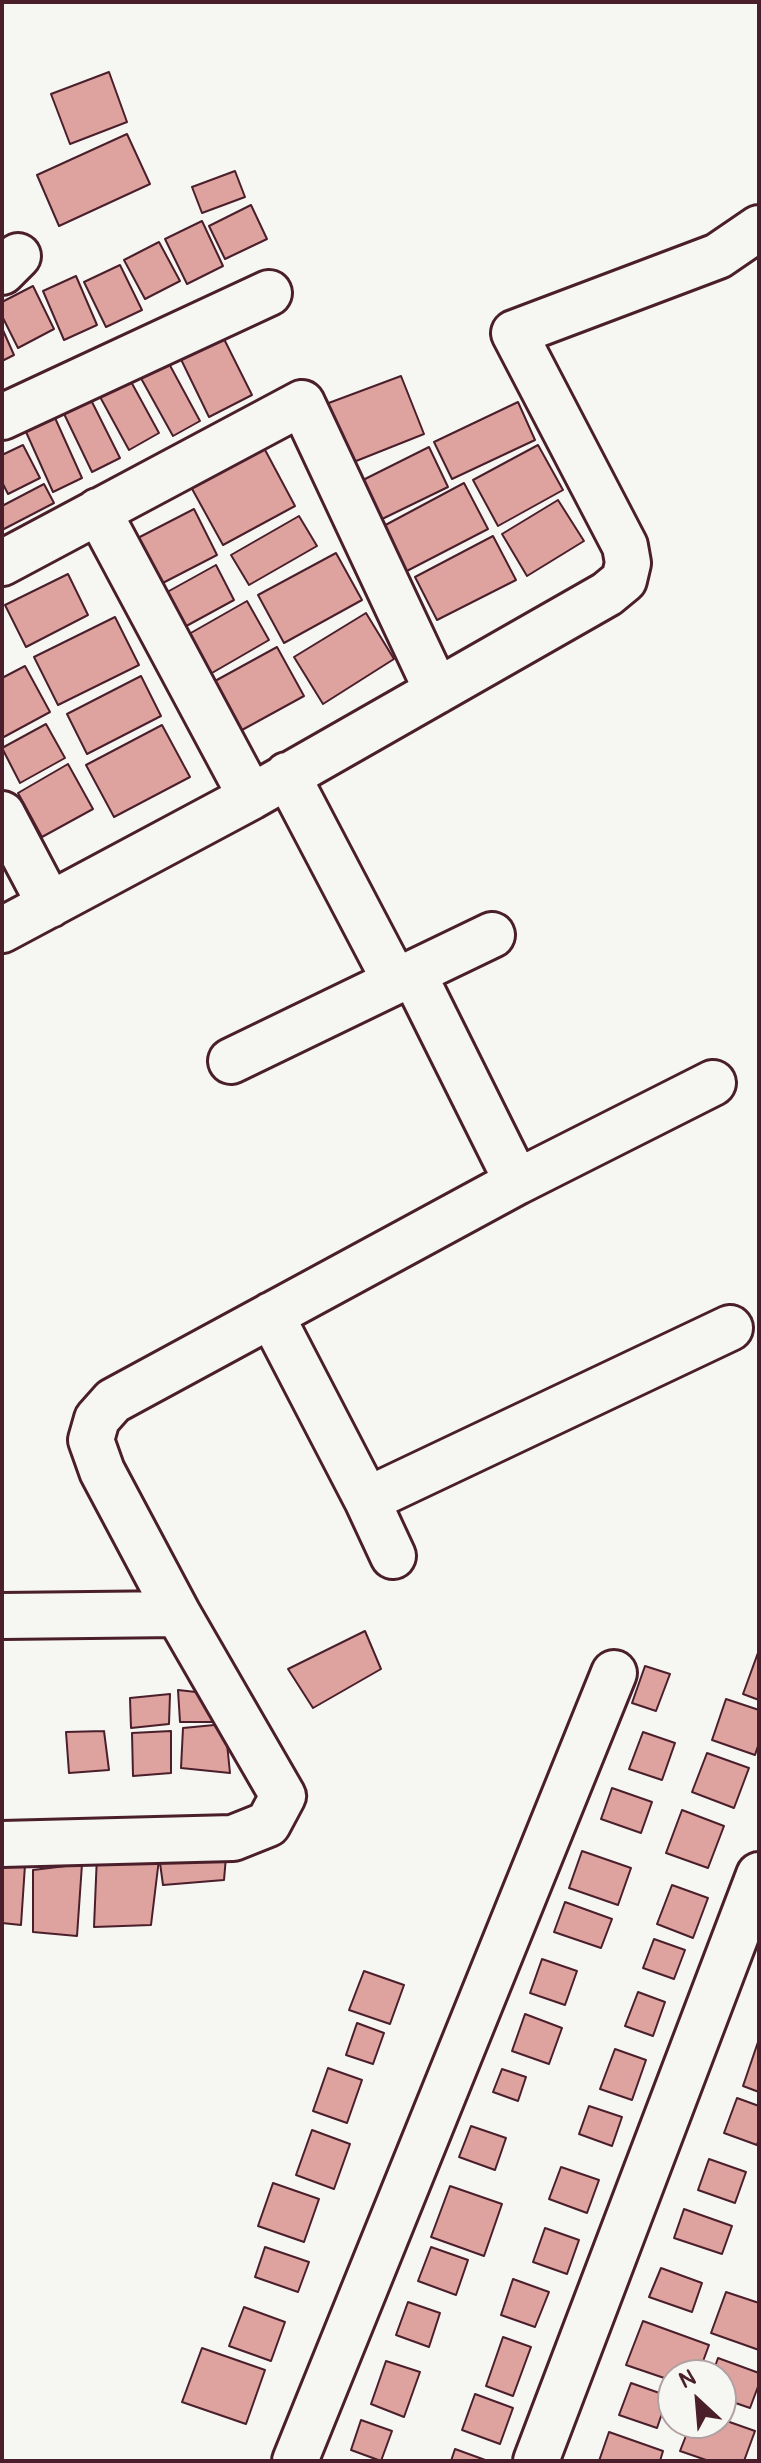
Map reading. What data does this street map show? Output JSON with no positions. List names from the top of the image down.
{
  "north": "top left"
}
